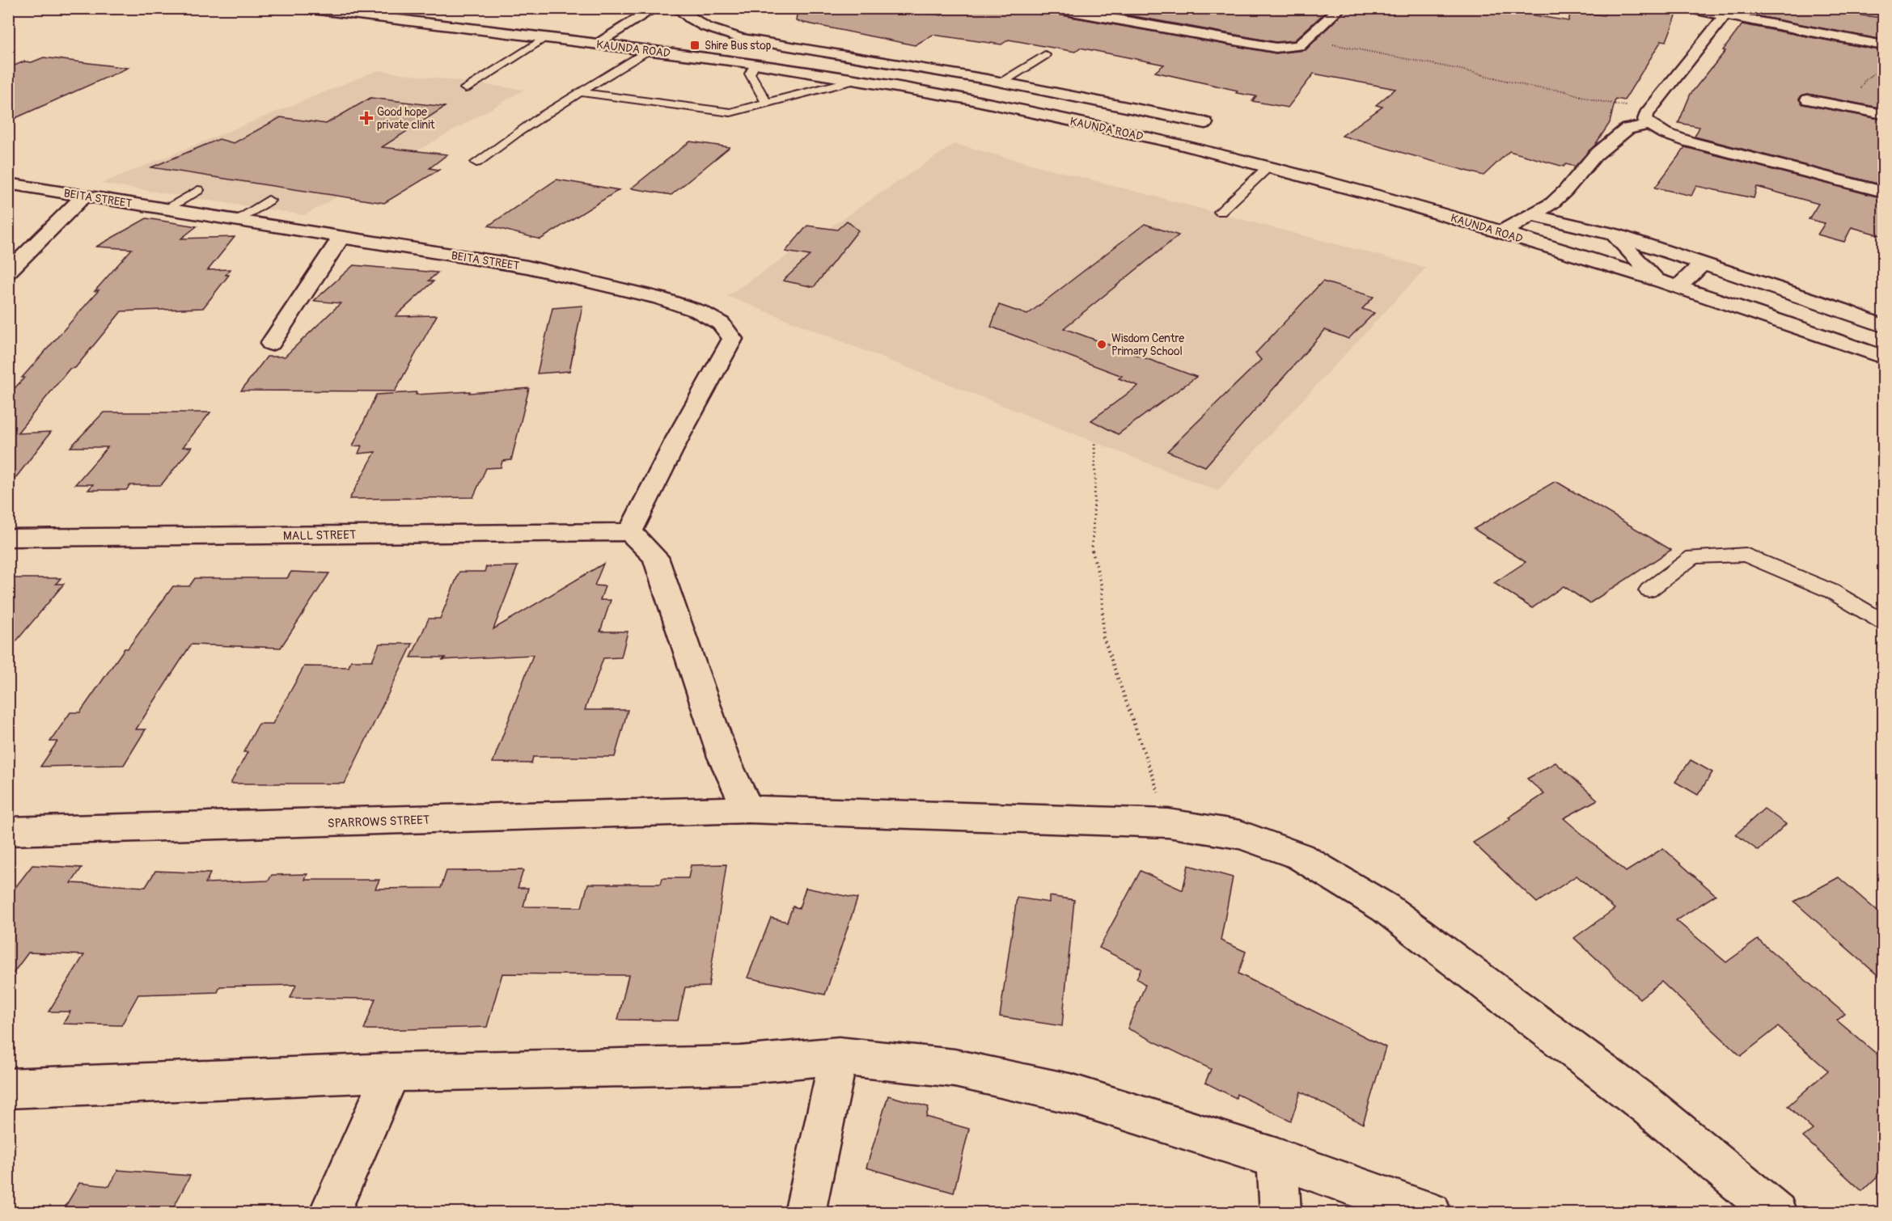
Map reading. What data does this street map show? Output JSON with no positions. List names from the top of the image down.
{
  "streets": {
    "street": [
      "KAUNDA ROAD",
      "BEITA STREET",
      "MALL STREET",
      "SPARROWS STREET"
    ]
  },
  "crossings": [
    ["BEITA STREET", "MALL STREET"]
  ],
  "places": {
    "transit": ["Shire Bus stop"],
    "health": ["Good hope private clinit"],
    "other": ["Wisdom Centre Primary School"]
  }
}
